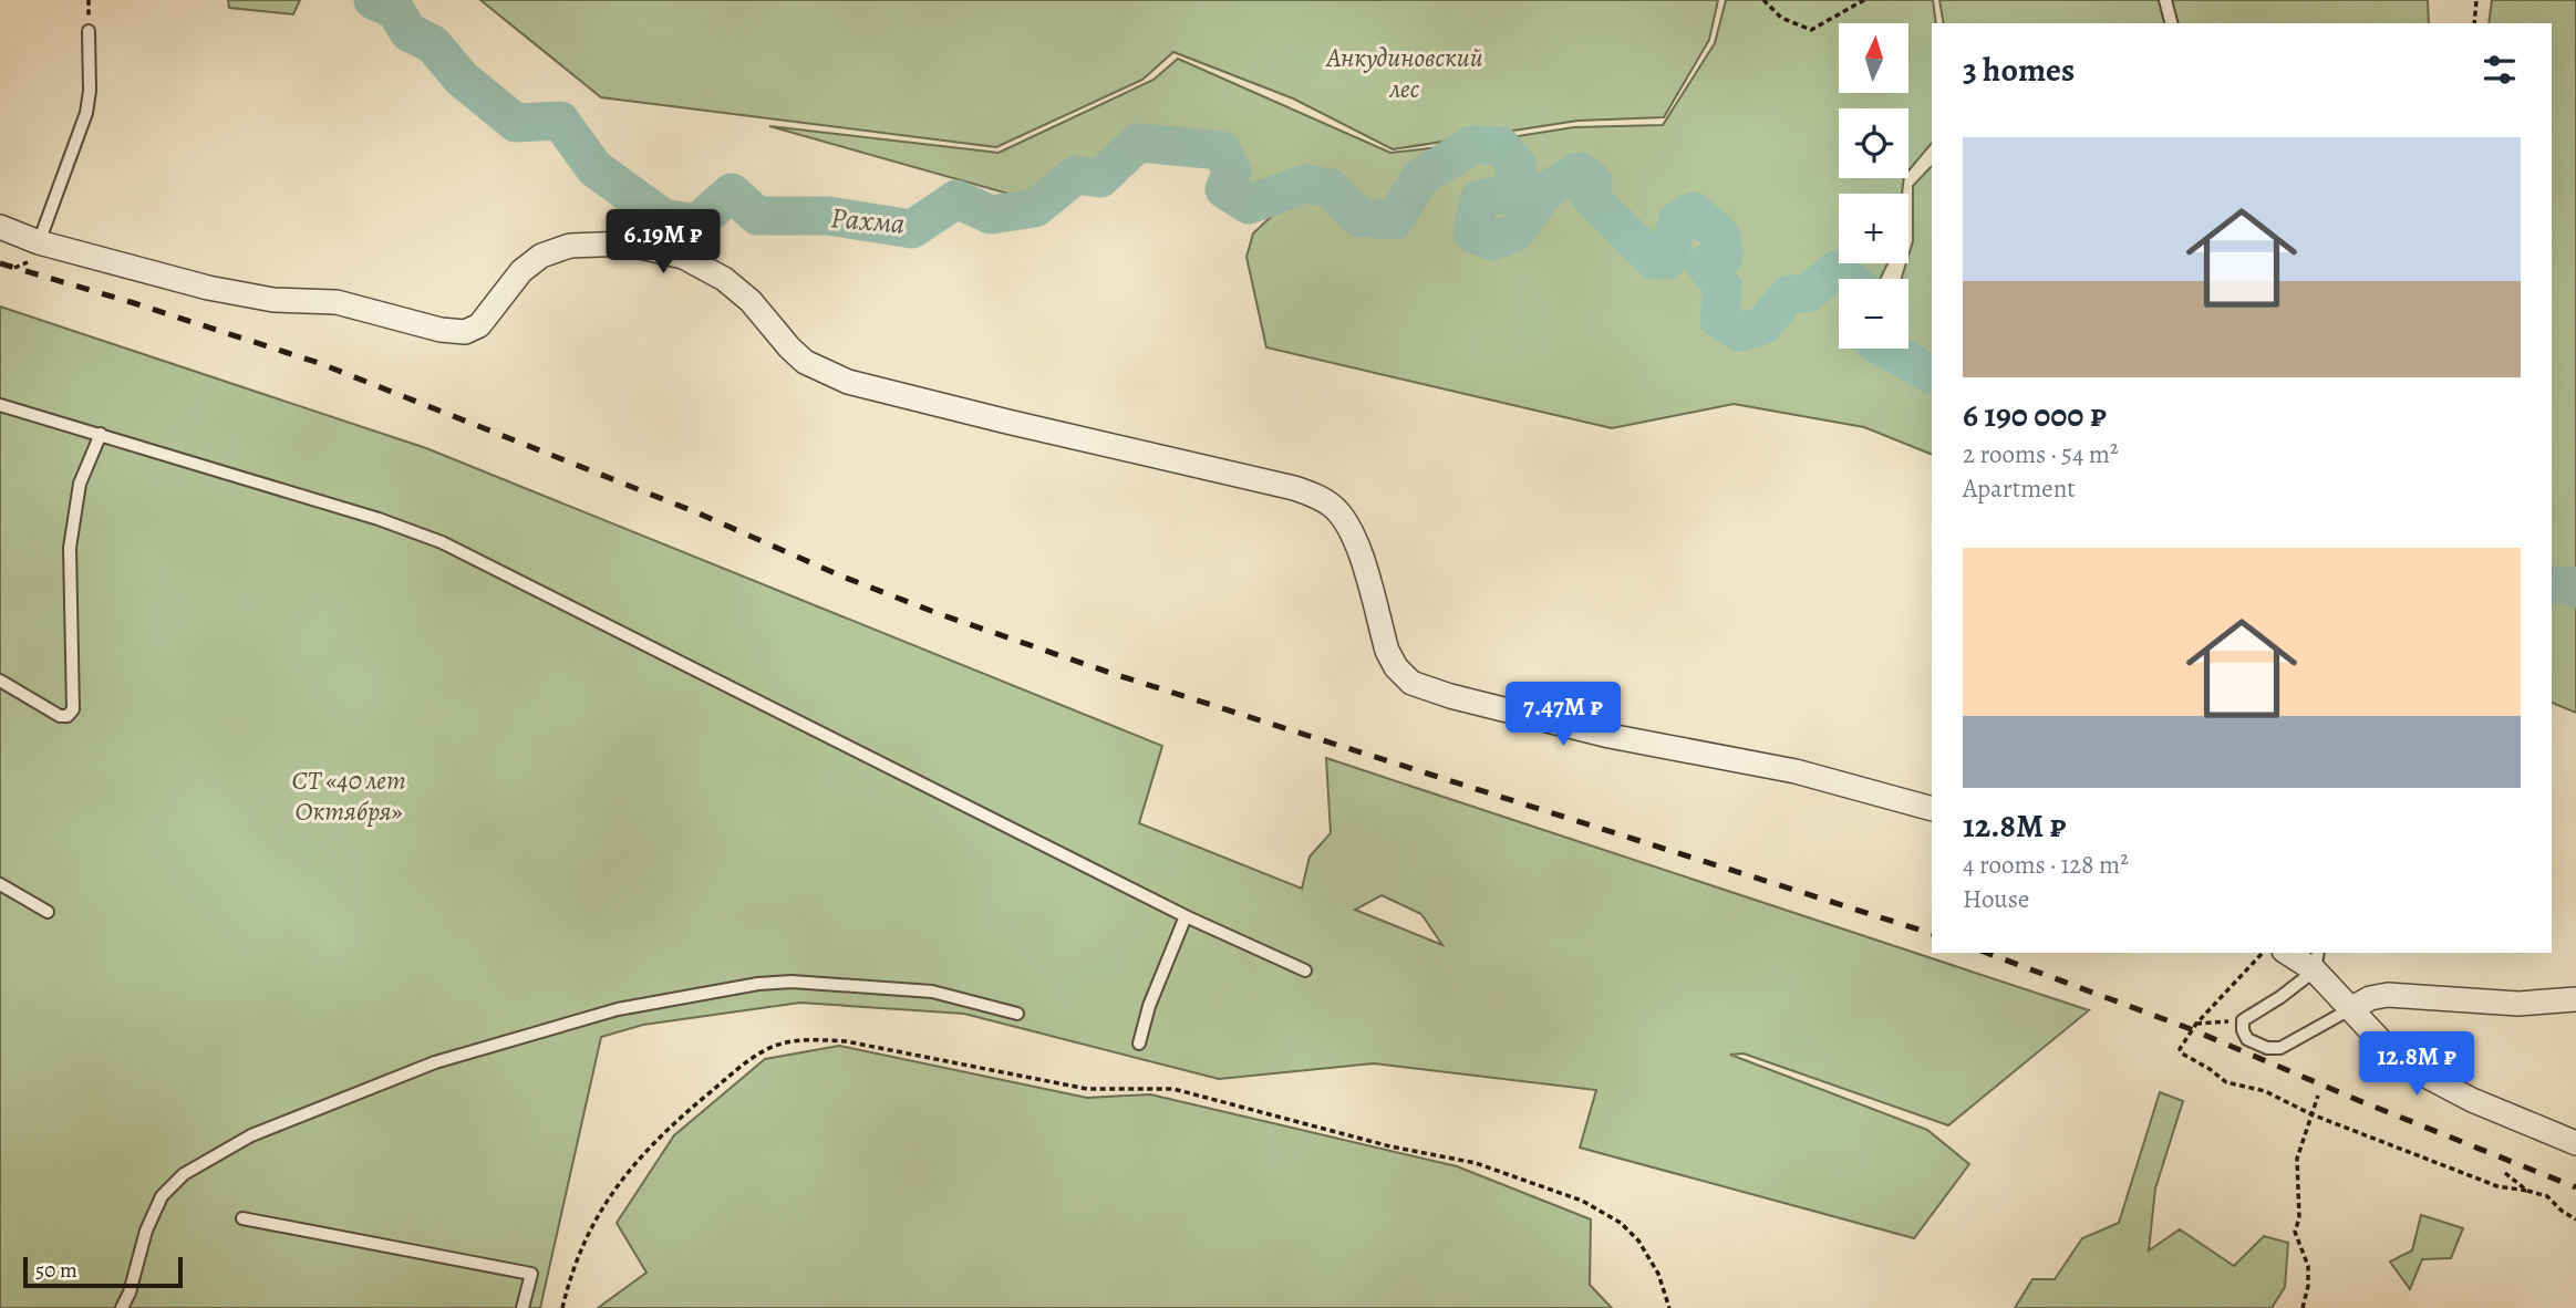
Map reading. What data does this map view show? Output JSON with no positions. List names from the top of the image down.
{
  "water": ["Рахма"],
  "parks": ["Анкудиновский лес", "СТ «40 лет Октября»"],
  "scale_bar": "50 m",
  "north": "top",
  "page": {
    "map_buttons": ["+", "−"],
    "heading": "3 homes",
    "list": [
      {
        "name": "6 190 000 ₽",
        "note": "2 rooms · 54 m² · Apartment"
      },
      {
        "name": "12.8M ₽",
        "note": "4 rooms · 128 m² · House"
      }
    ],
    "price": ["6.19M ₽", "7.47M ₽", "12.8M ₽"],
    "scale": "50 m"
  }
}
